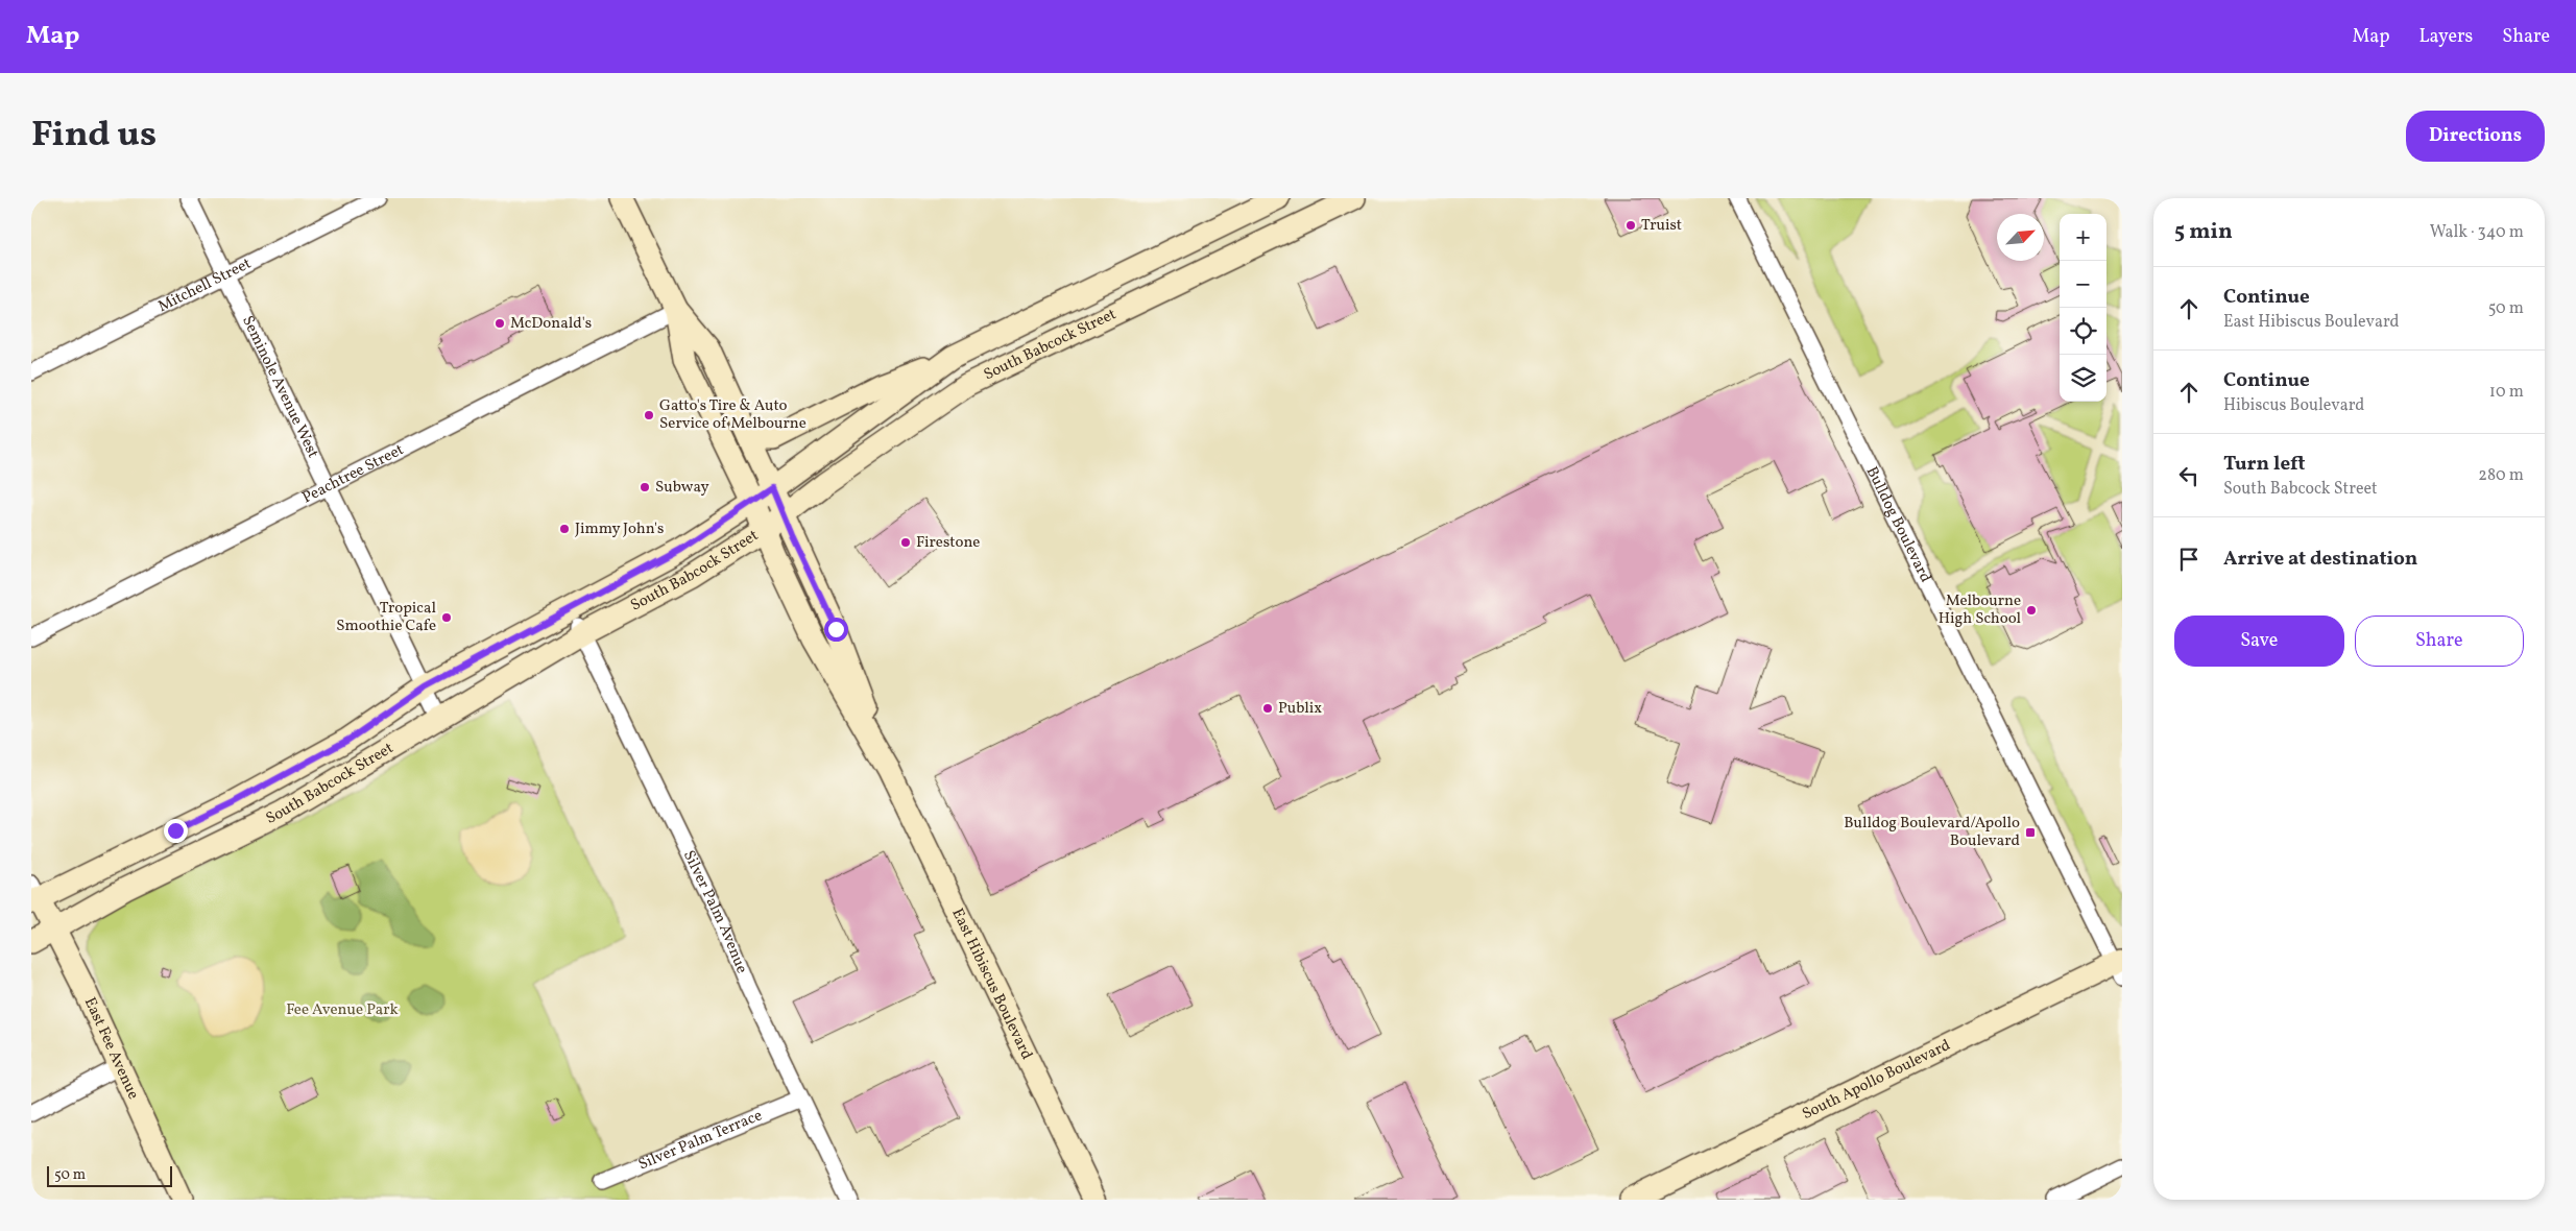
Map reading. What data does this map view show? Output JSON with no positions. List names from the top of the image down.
{
  "streets": {
    "main road": [
      "South Babcock Street",
      "East Hibiscus Boulevard",
      "East Fee Avenue",
      "South Apollo Boulevard"
    ],
    "street": [
      "Mitchell Street",
      "Seminole Avenue West",
      "Peachtree Street",
      "Bulldog Boulevard",
      "Silver Palm Avenue",
      "Silver Palm Terrace"
    ]
  },
  "crossings": [
    ["Mitchell Street", "Seminole Avenue West"],
    ["South Babcock Street", "Seminole Avenue West"],
    ["South Babcock Street", "Silver Palm Avenue"],
    ["South Babcock Street", "East Hibiscus Boulevard"],
    ["South Babcock Street", "East Fee Avenue"],
    ["Seminole Avenue West", "Peachtree Street"],
    ["Peachtree Street", "East Hibiscus Boulevard"],
    ["Bulldog Boulevard", "South Apollo Boulevard"],
    ["Silver Palm Avenue", "Silver Palm Terrace"]
  ],
  "parks": ["Fee Avenue Park"],
  "places": {
    "other": [
      "Truist",
      "McDonald's",
      "Gatto's Tire & Auto Service of Melbourne",
      "Subway",
      "Jimmy John's",
      "Firestone",
      "Melbourne High School",
      "Tropical Smoothie Cafe",
      "Publix"
    ],
    "transit": ["Bulldog Boulevard/Apollo Boulevard"]
  },
  "scale_bar": "50 m",
  "north": "top right",
  "page": {
    "header": "Map",
    "nav": ["Map", "Layers", "Share"],
    "title": "Find us",
    "buttons": [
      "Directions",
      ["Save", "Share"]
    ],
    "heading": ["5 min", "Walk · 340 m"],
    "map_buttons": ["+", "−"],
    "list": [
      ["Continue", "East Hibiscus Boulevard", "50 m"],
      ["Continue", "Hibiscus Boulevard", "10 m"],
      ["Turn left", "South Babcock Street", "280 m"],
      "Arrive at destination"
    ],
    "scale": "50 m"
  }
}
